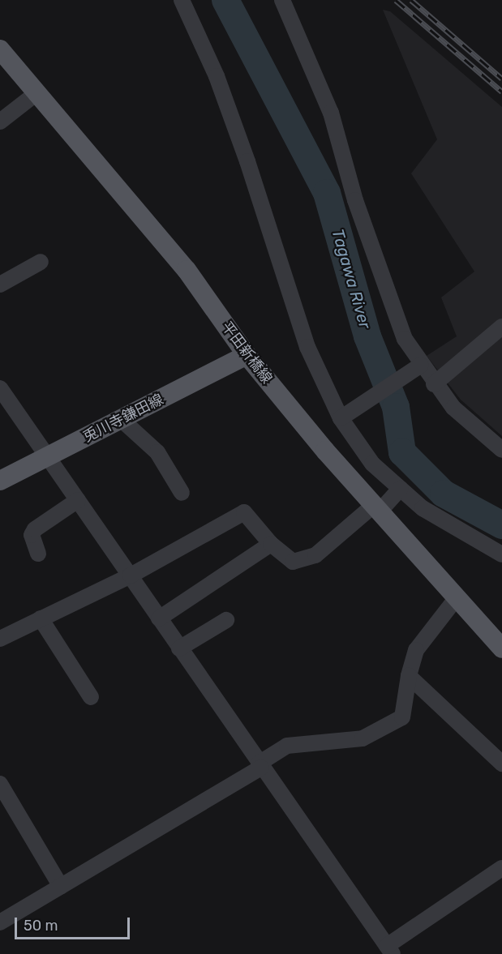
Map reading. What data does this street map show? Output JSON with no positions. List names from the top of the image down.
{
  "streets": {
    "main road": ["平田新橋線", "兎川寺鎌田線"]
  },
  "crossings": [
    ["平田新橋線", "兎川寺鎌田線"]
  ],
  "water": ["Tagawa River"],
  "scale_bar": "50 m"
}
